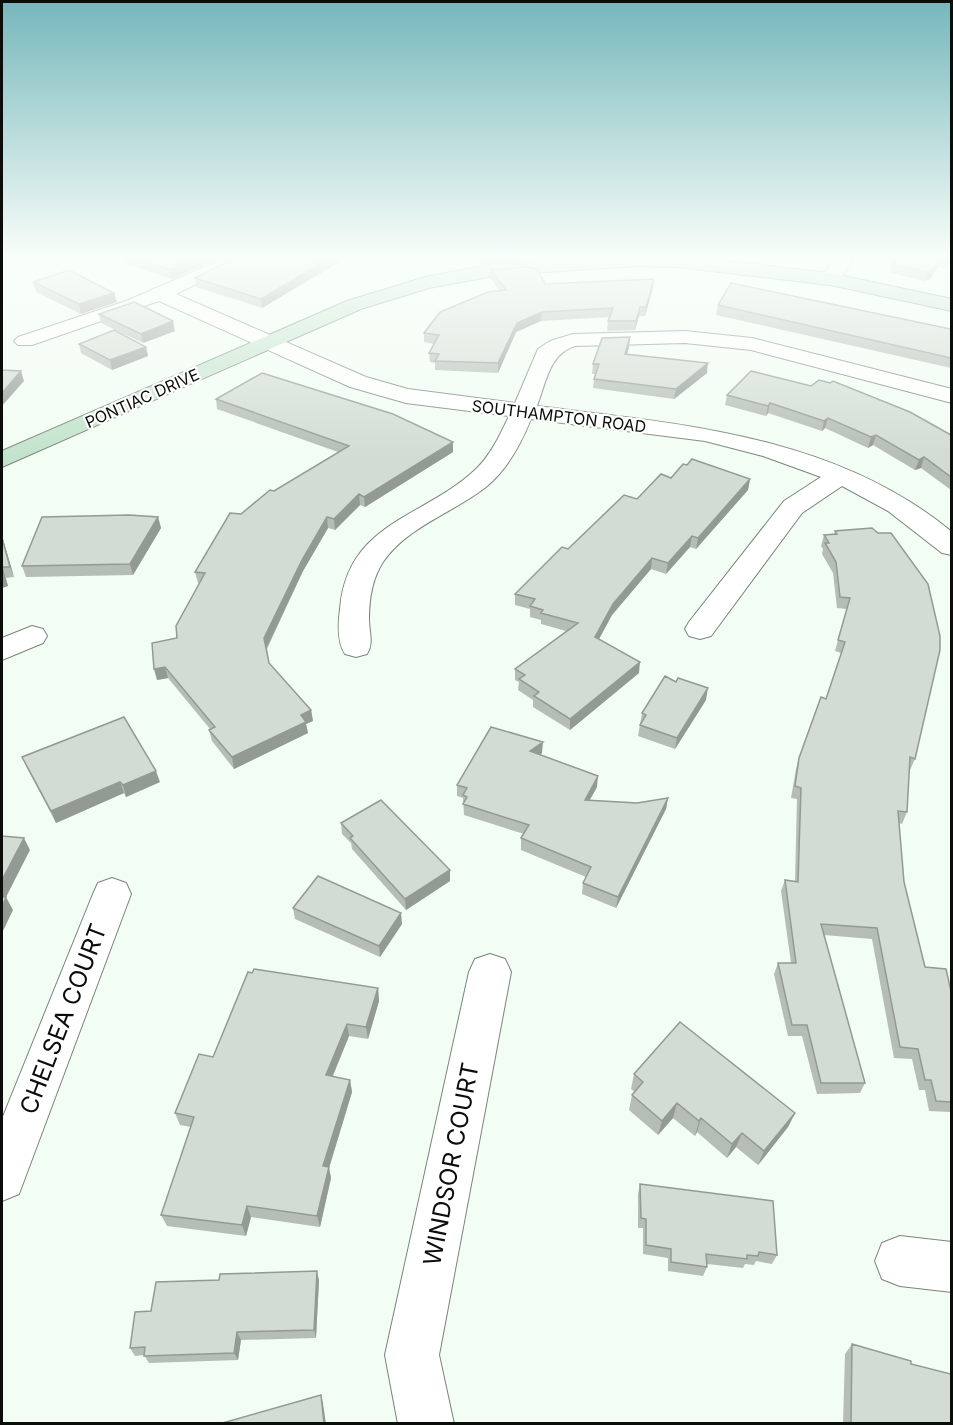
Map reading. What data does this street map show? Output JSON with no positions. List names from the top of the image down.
{
  "streets": {
    "main road": ["PONTIAC DRIVE"],
    "street": ["SOUTHAMPTON ROAD", "CHELSEA COURT", "WINDSOR COURT"]
  },
  "crossings": [
    ["PONTIAC DRIVE", "SOUTHAMPTON ROAD"]
  ]
}
